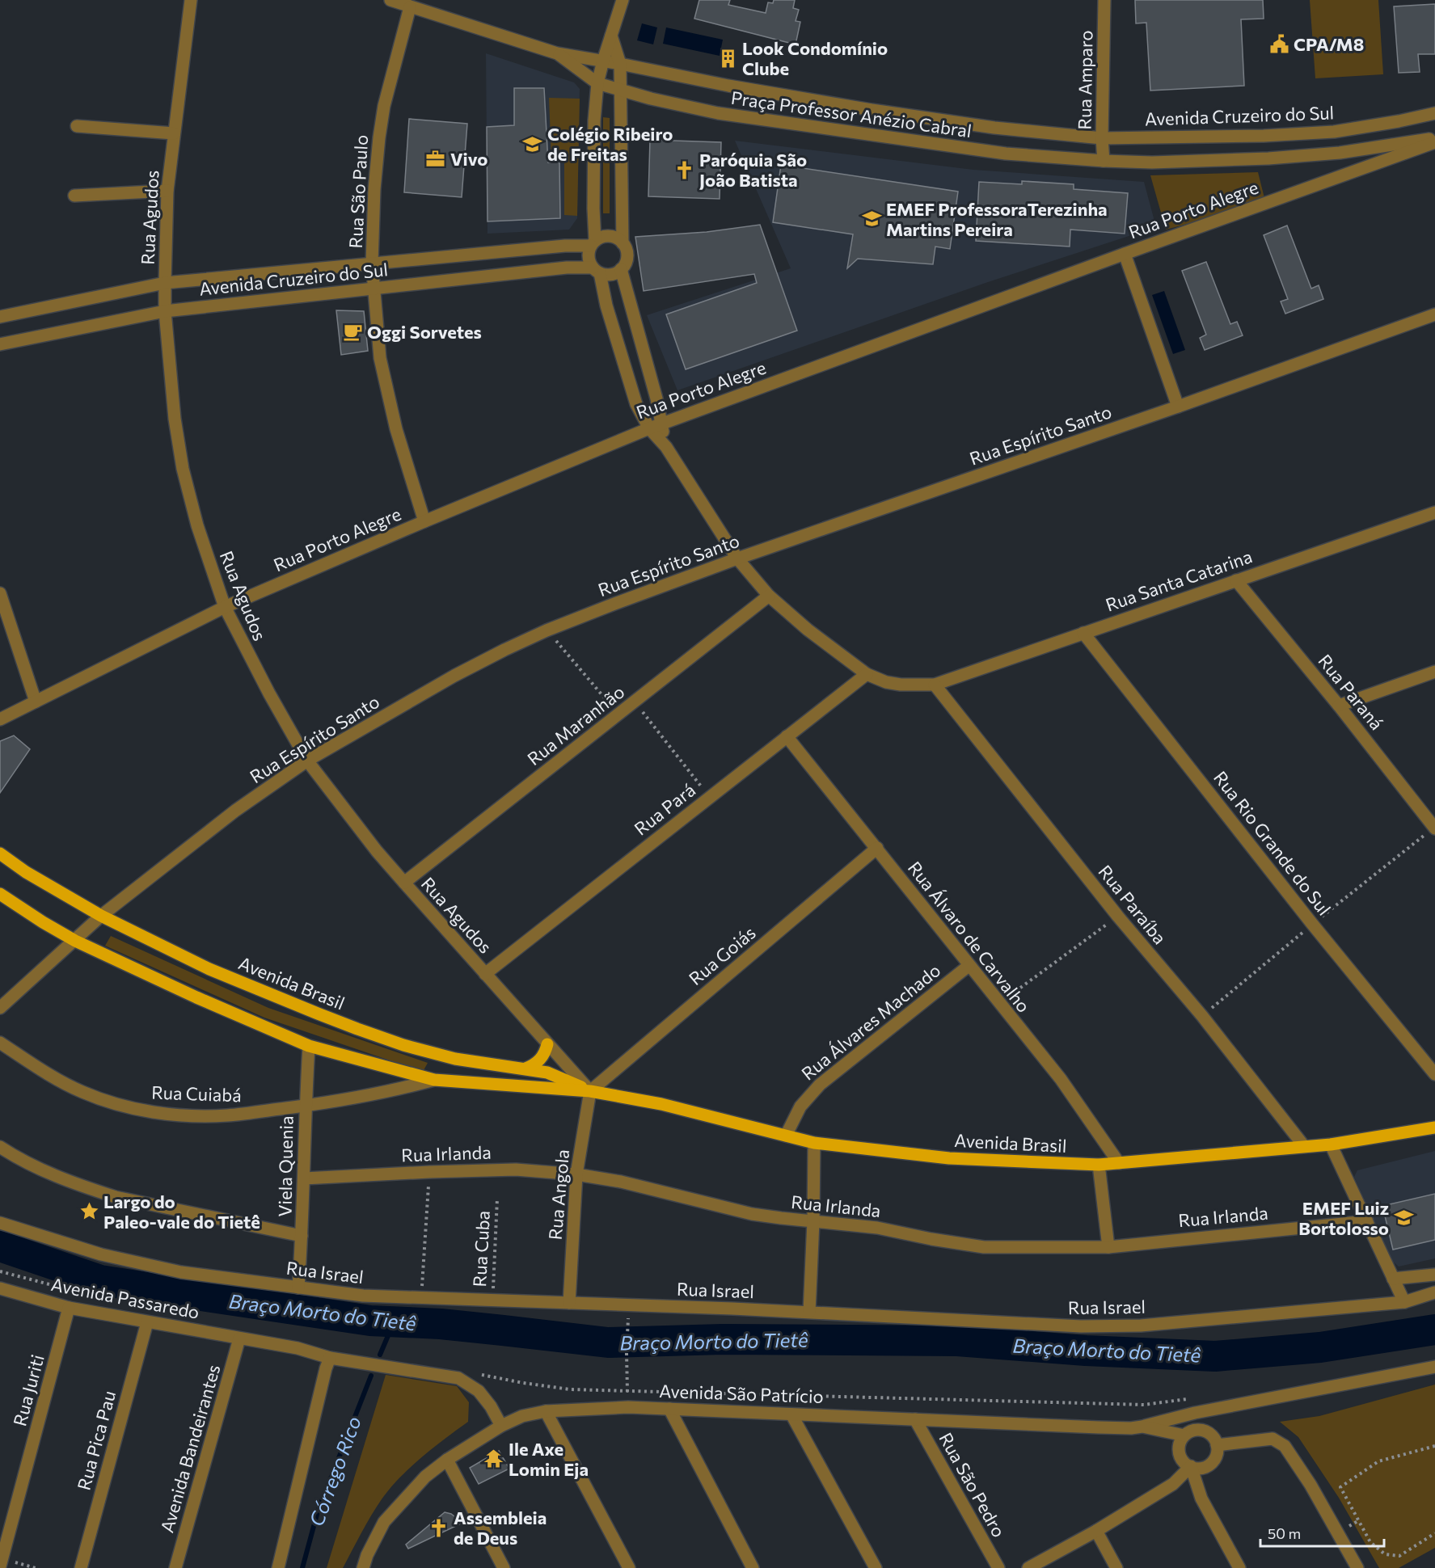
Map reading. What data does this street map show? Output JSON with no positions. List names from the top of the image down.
{
  "streets": {
    "main road": ["Avenida Brasil"],
    "street": [
      "Rua Amparo",
      "Praça Professor Anézio Cabral",
      "Avenida Cruzeiro do Sul",
      "Rua São Paulo",
      "Rua Porto Alegre",
      "Rua Agudos",
      "Rua Espírito Santo",
      "Rua Santa Catarina",
      "Rua Paraná",
      "Rua Maranhão",
      "Rua Pará",
      "Rua Rio Grande do Sul",
      "Rua Paraíba",
      "Rua Álvaro de Carvalho",
      "Rua Goiás",
      "Rua Álvares Machado",
      "Rua Cuiabá",
      "Rua Irlanda",
      "Viela Quenia",
      "Rua Angola",
      "Rua Israel",
      "Avenida Passaredo",
      "Rua Juriti",
      "Avenida São Patrício",
      "Rua Pica Pau",
      "Avenida Bandeirantes",
      "Rua São Pedro"
    ],
    "path": ["Rua Cuba"]
  },
  "crossings": [
    ["Rua Amparo", "Praça Professor Anézio Cabral"],
    ["Rua Amparo", "Avenida Cruzeiro do Sul"],
    ["Praça Professor Anézio Cabral", "Avenida Cruzeiro do Sul"],
    ["Avenida Cruzeiro do Sul", "Rua São Paulo"],
    ["Avenida Cruzeiro do Sul", "Rua Agudos"],
    ["Rua São Paulo", "Rua Porto Alegre"],
    ["Rua Porto Alegre", "Rua Agudos"],
    ["Rua Agudos", "Rua Espírito Santo"],
    ["Rua Agudos", "Rua Maranhão"],
    ["Rua Agudos", "Rua Pará"],
    ["Rua Agudos", "Rua Goiás"],
    ["Rua Agudos", "Avenida Brasil"],
    ["Rua Agudos", "Rua Angola"],
    ["Rua Espírito Santo", "Rua Santa Catarina"],
    ["Rua Espírito Santo", "Avenida Brasil"],
    ["Rua Santa Catarina", "Rua Paraná"],
    ["Rua Santa Catarina", "Rua Maranhão"],
    ["Rua Santa Catarina", "Rua Pará"],
    ["Rua Santa Catarina", "Rua Rio Grande do Sul"],
    ["Rua Santa Catarina", "Rua Paraíba"],
    ["Rua Pará", "Rua Álvaro de Carvalho"],
    ["Rua Paraíba", "Avenida Brasil"],
    ["Rua Álvaro de Carvalho", "Rua Goiás"],
    ["Rua Álvaro de Carvalho", "Avenida Brasil"],
    ["Rua Álvaro de Carvalho", "Rua Álvares Machado"],
    ["Rua Goiás", "Avenida Brasil"],
    ["Rua Goiás", "Rua Angola"],
    ["Avenida Brasil", "Rua Álvares Machado"],
    ["Avenida Brasil", "Rua Cuiabá"],
    ["Avenida Brasil", "Viela Quenia"],
    ["Avenida Brasil", "Rua Angola"],
    ["Rua Cuiabá", "Viela Quenia"],
    ["Rua Irlanda", "Viela Quenia"],
    ["Rua Irlanda", "Rua Angola"],
    ["Viela Quenia", "Rua Israel"],
    ["Rua Angola", "Rua Israel"],
    ["Rua Cuba", "Rua Israel"],
    ["Avenida Passaredo", "Rua Juriti"],
    ["Avenida Passaredo", "Avenida São Patrício"],
    ["Avenida Passaredo", "Rua Pica Pau"],
    ["Avenida Passaredo", "Avenida Bandeirantes"],
    ["Avenida São Patrício", "Rua São Pedro"]
  ],
  "water": ["Braço Morto do Tietê", "Córrego Rico"],
  "places": {
    "public building": ["CPA/M8"],
    "building": ["Look Condomínio Clube"],
    "school or university": ["Colégio Ribeiro de Freitas", "EMEF ProfessoraTerezinha Martins Pereira", "EMEF Luiz Bortolosso"],
    "office": ["Vivo"],
    "church": ["Paróquia São João Batista", "Assembleia de Deus"],
    "cafe": ["Oggi Sorvetes"],
    "place": ["Largo do Paleo-vale do Tietê"],
    "temple": ["Ile Axe Lomin Eja"]
  },
  "scale_bar": "50 m"
}
